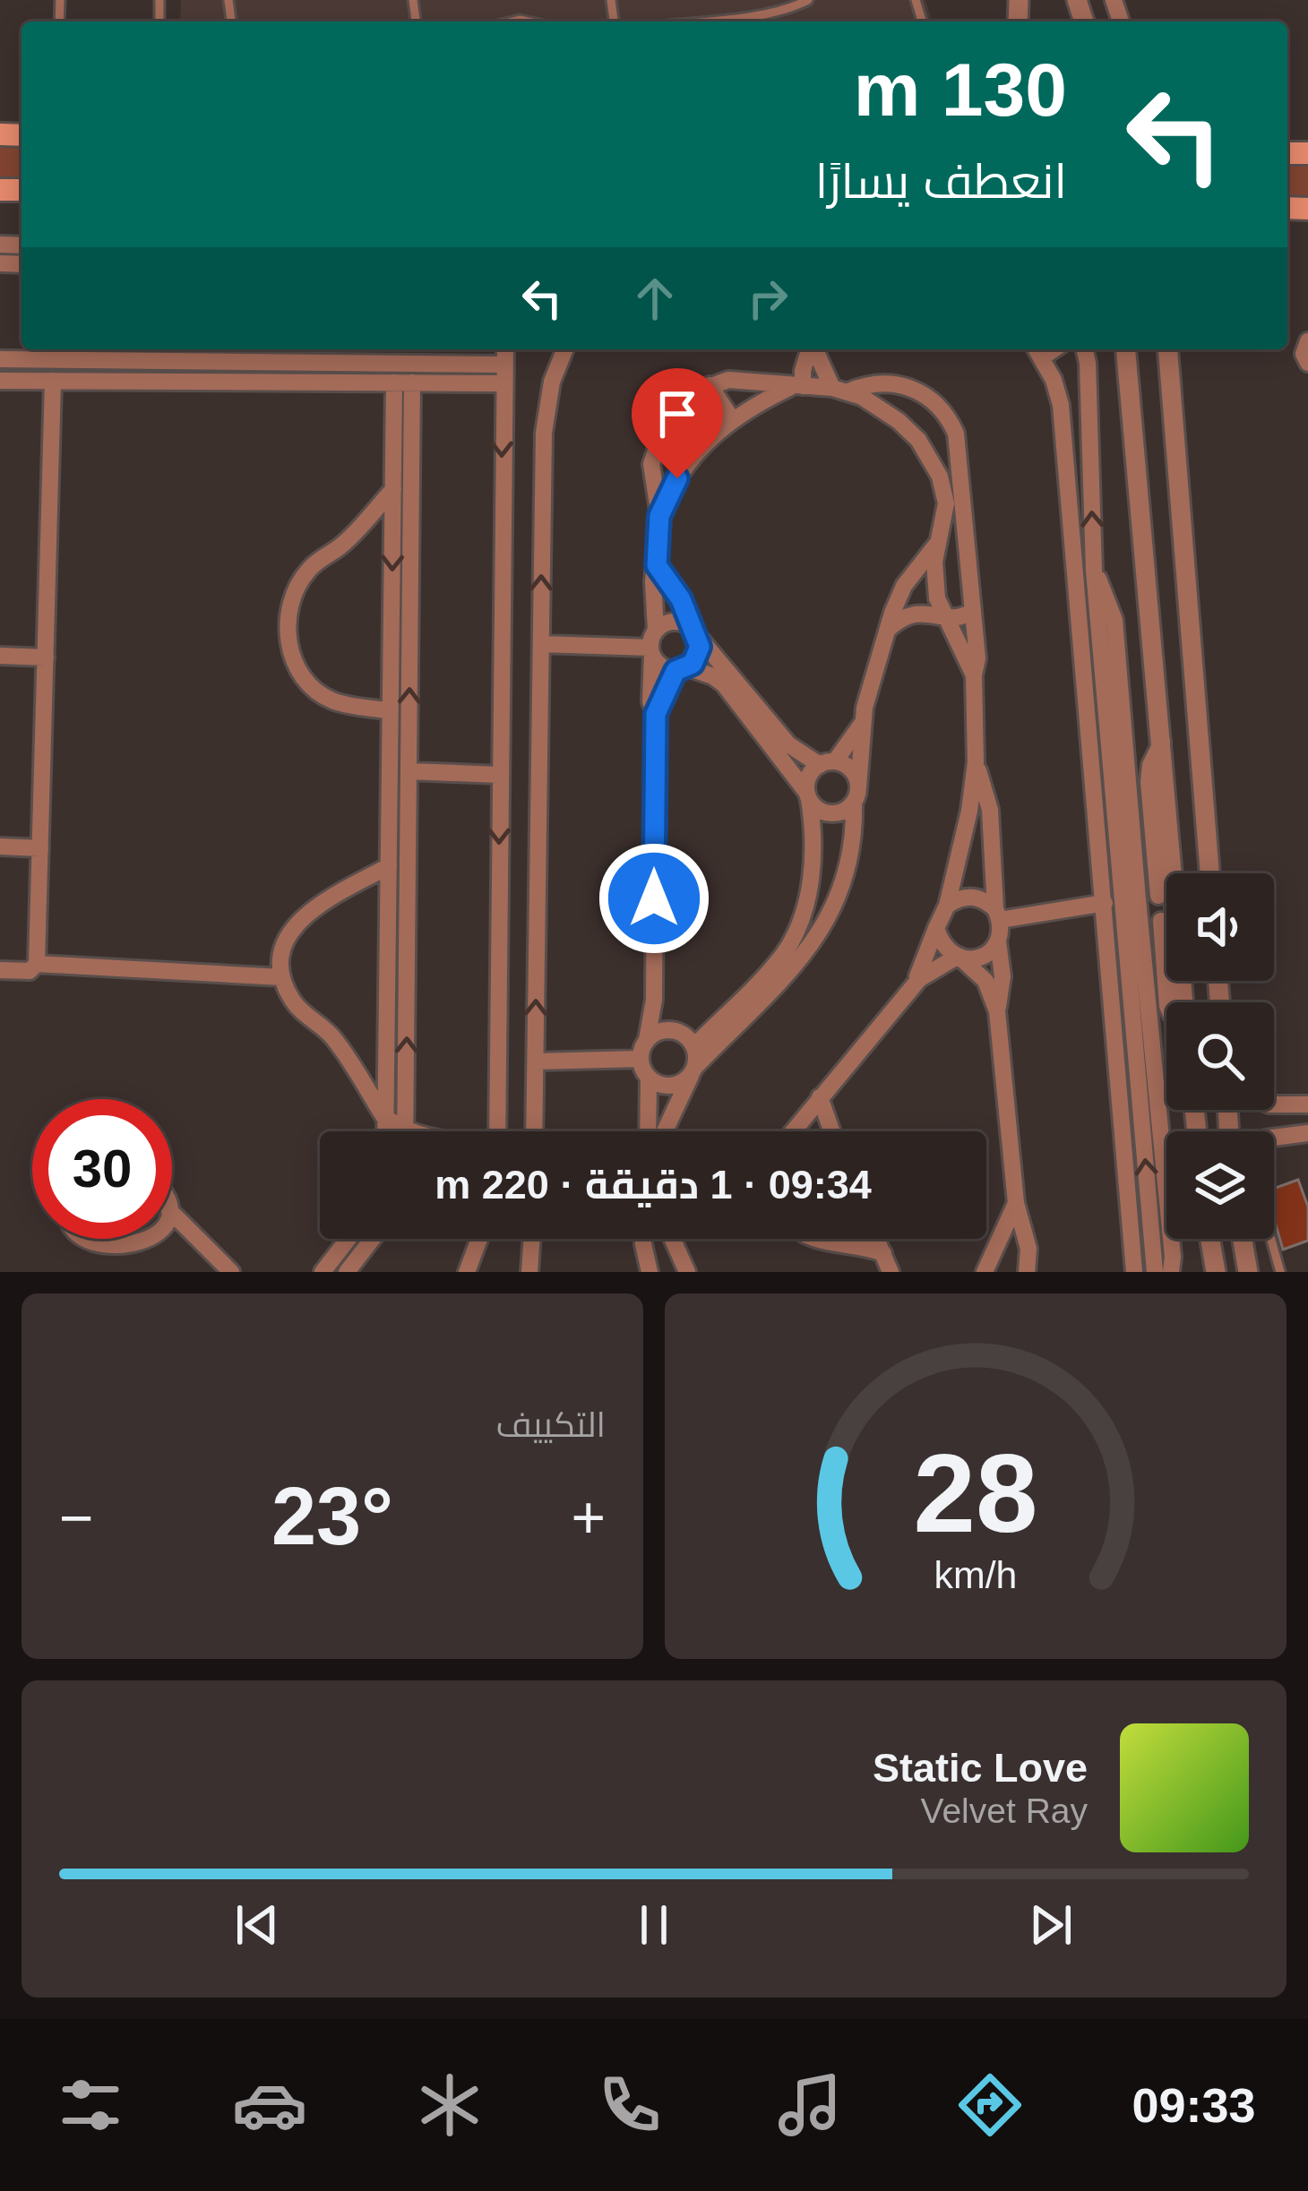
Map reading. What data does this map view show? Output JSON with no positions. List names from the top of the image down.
{
  "page": {
    "turn": ["130 m", "انعطف يسارًا"],
    "limit": "30",
    "trip": "09:34 · 1 دقيقة · 220 m",
    "tile": "التكييف",
    "heat": ["−", "23°", "+"],
    "song": ["Static Love", "Velvet Ray"],
    "tabs": "09:33",
    "gauge": ["28", "km/h"]
  }
}
